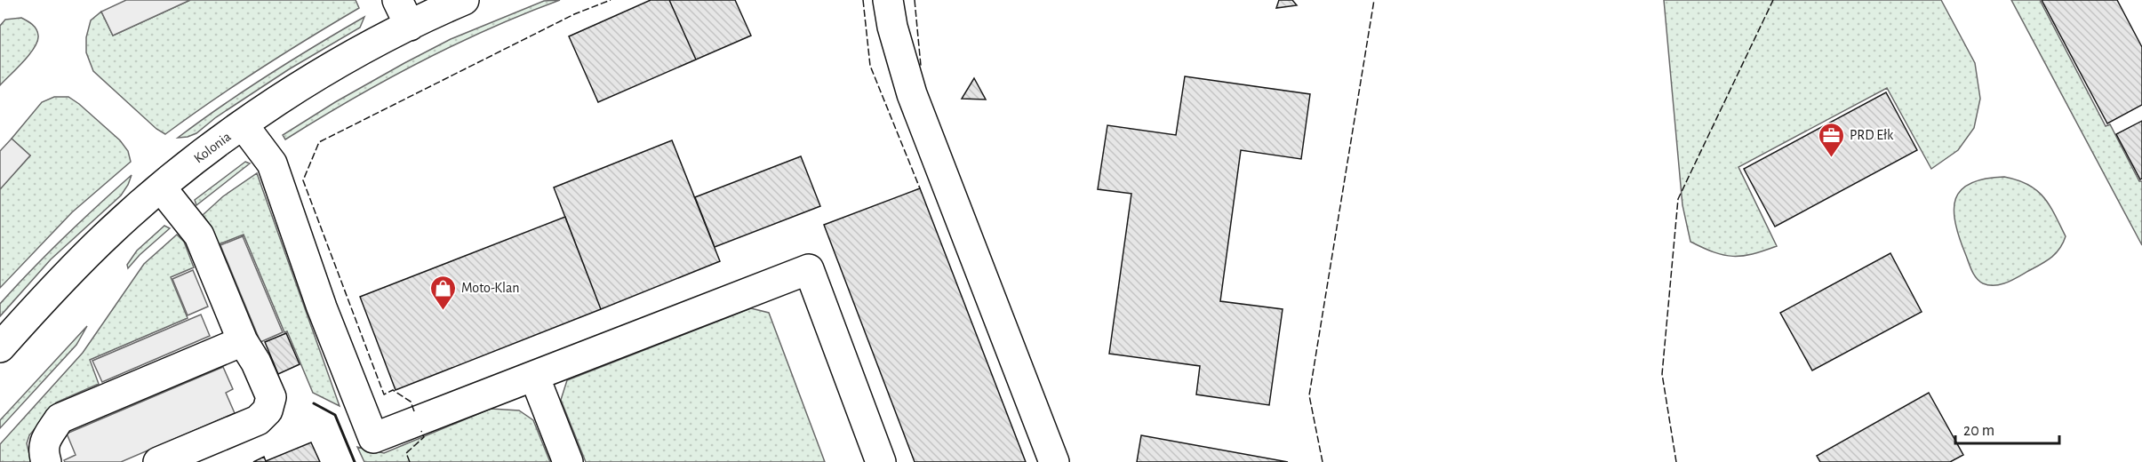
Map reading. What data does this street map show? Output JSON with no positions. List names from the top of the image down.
{
  "streets": {
    "street": ["Kolonia"]
  },
  "places": {
    "office": ["PRD Ełk"],
    "shop": ["Moto-Klan"]
  },
  "scale_bar": "20 m"
}
